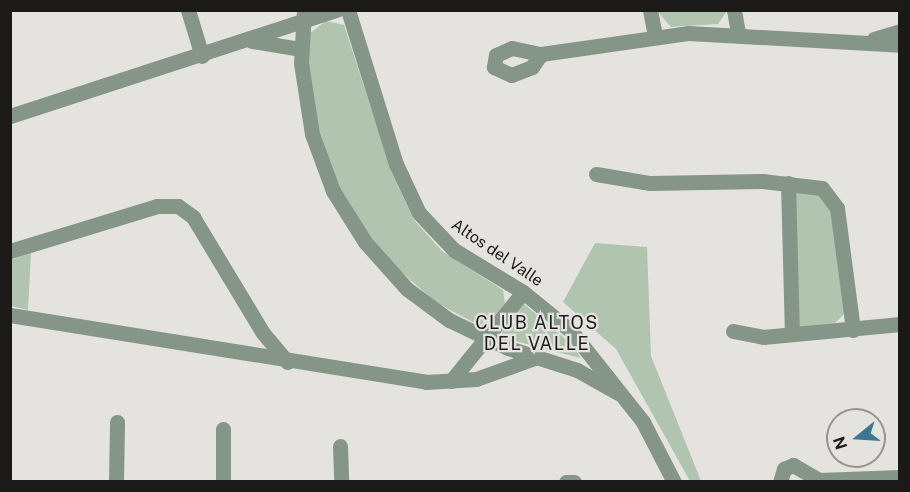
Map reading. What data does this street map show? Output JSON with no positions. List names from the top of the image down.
{
  "streets": {
    "street": ["Altos del Valle"]
  },
  "districts": ["CLUB ALTOS DEL VALLE"],
  "north": "left"
}
